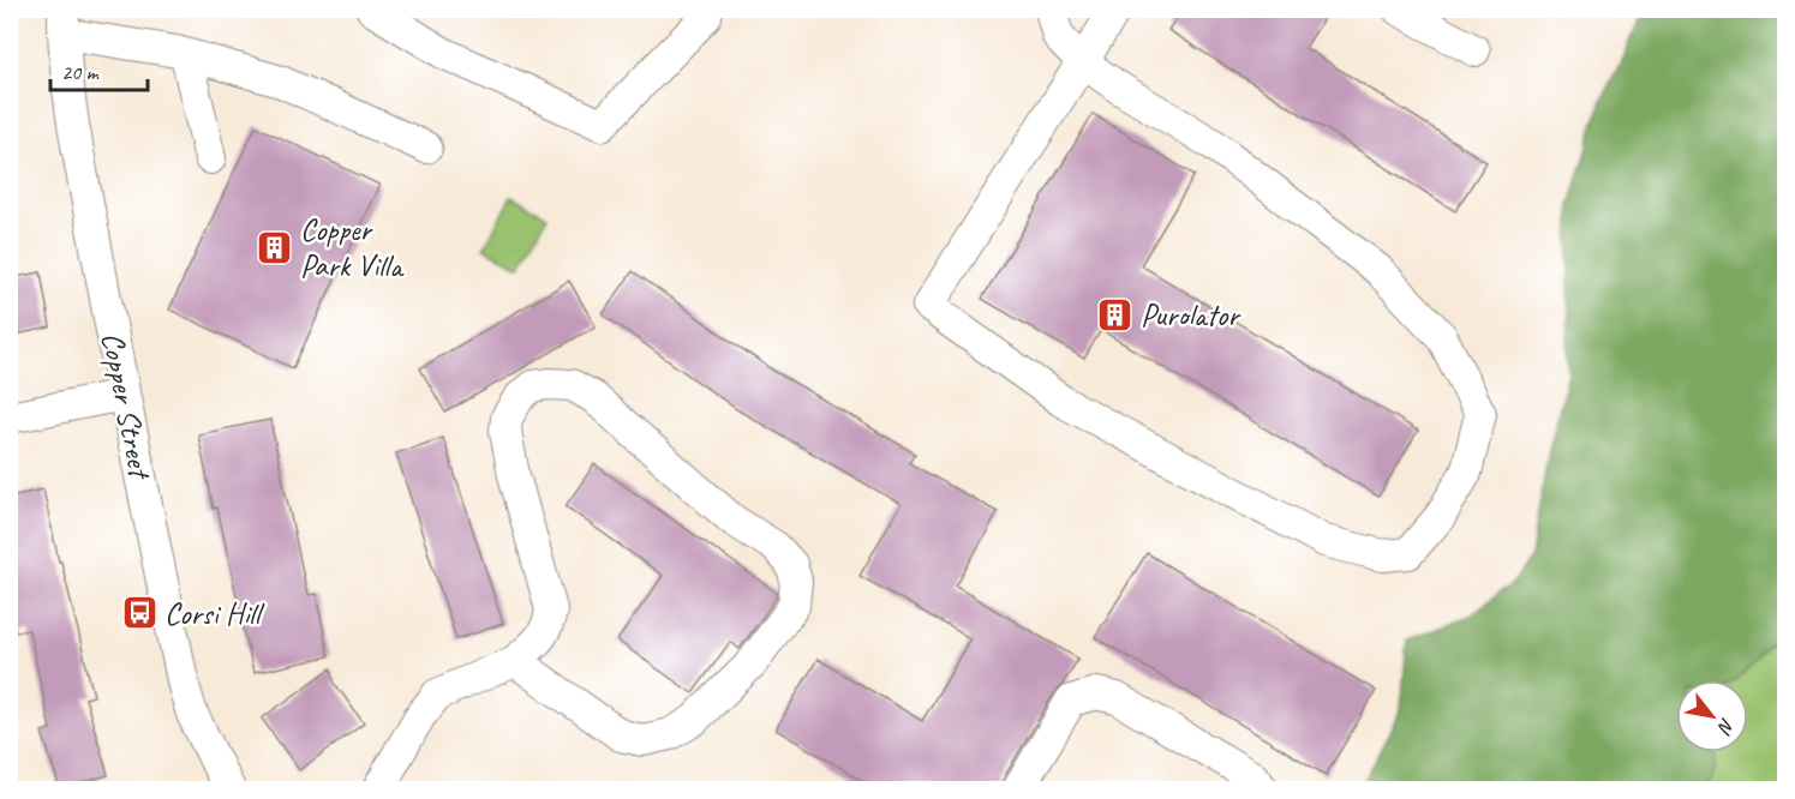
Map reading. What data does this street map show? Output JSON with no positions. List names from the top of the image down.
{
  "streets": {
    "street": ["Copper Street"]
  },
  "places": {
    "building": ["Copper Park Villa", "Purolator"],
    "bus stop": ["Corsi Hill"]
  },
  "scale_bar": "20 m",
  "north": "bottom right"
}
